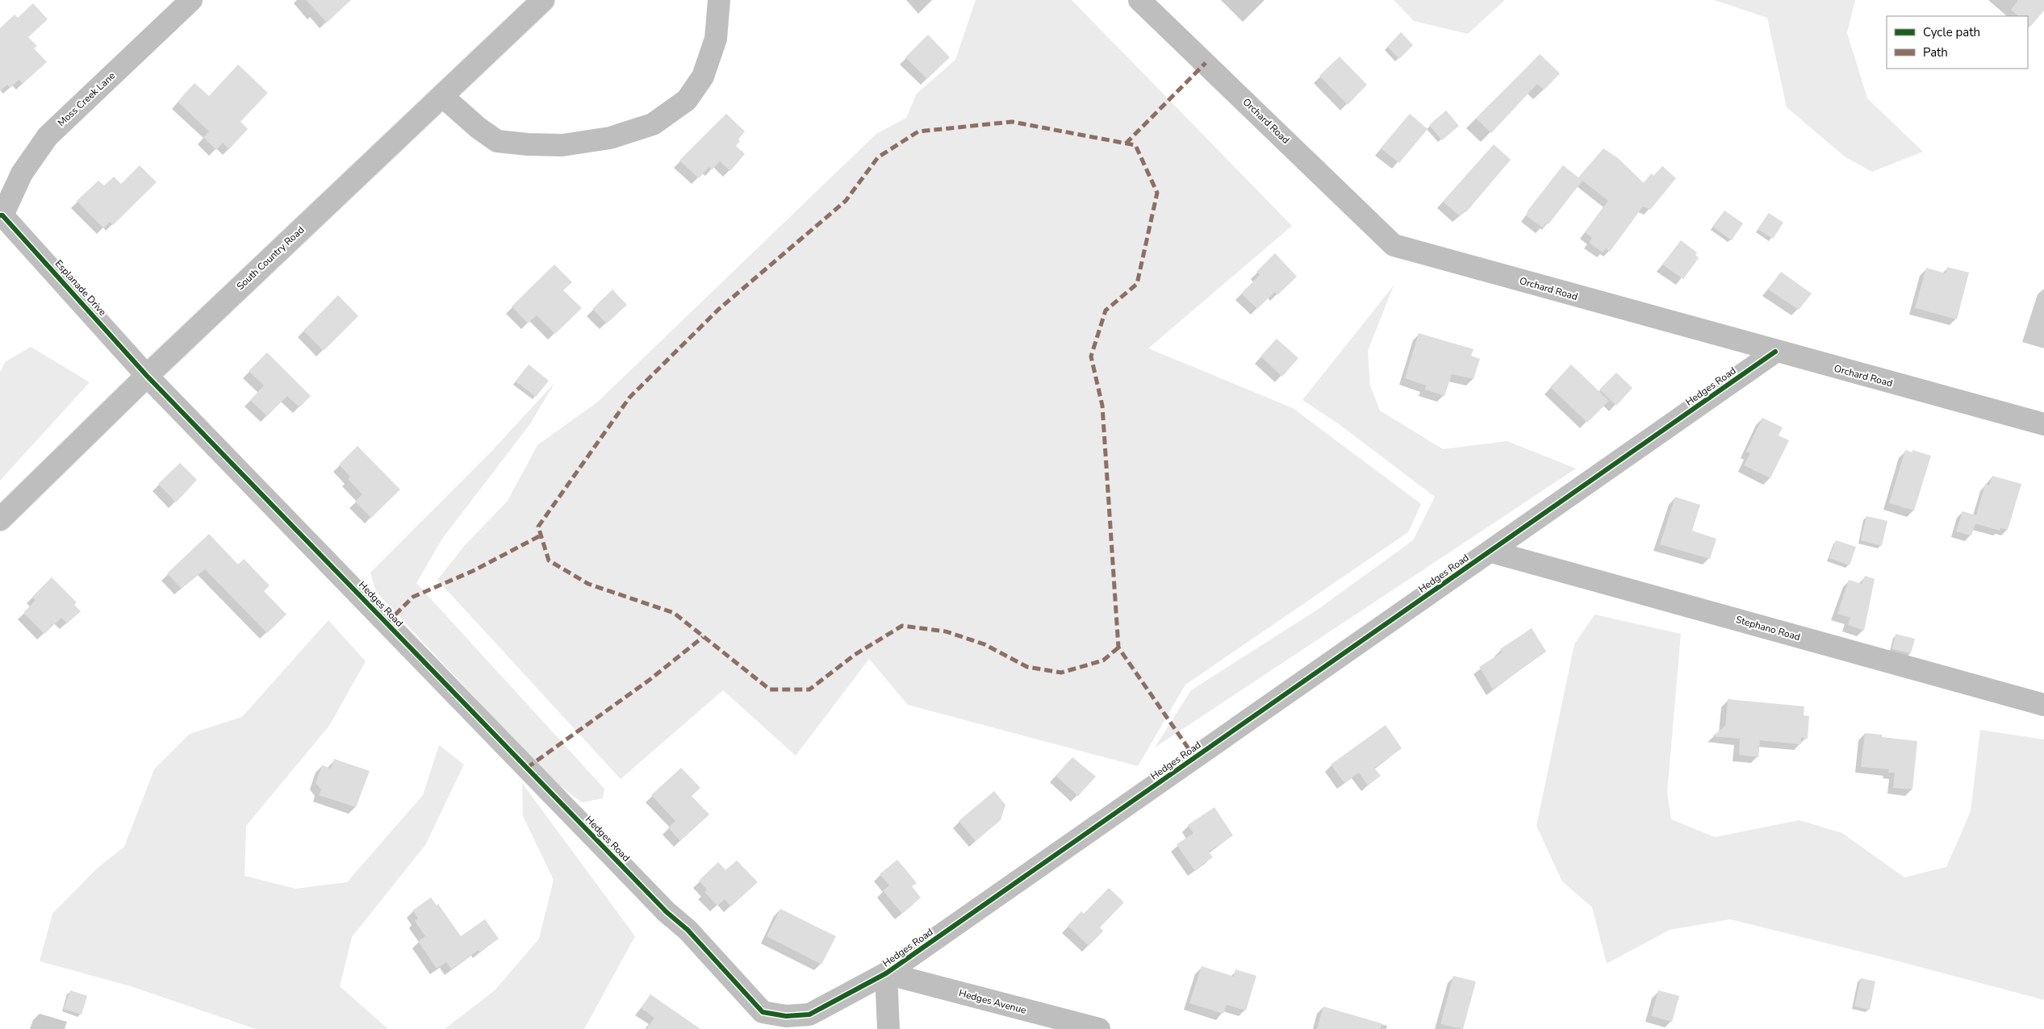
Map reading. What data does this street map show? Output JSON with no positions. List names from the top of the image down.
{
  "streets": {
    "street": [
      "Moss Creek Lane",
      "Orchard Road",
      "South Country Road",
      "Esplanade Drive",
      "Hedges Road",
      "Stephano Road",
      "Hedges Avenue"
    ]
  },
  "crossings": [
    ["Moss Creek Lane", "Esplanade Drive"],
    ["Orchard Road", "Hedges Road"],
    ["South Country Road", "Esplanade Drive"],
    ["South Country Road", "Hedges Road"],
    ["Esplanade Drive", "Hedges Road"],
    ["Hedges Road", "Stephano Road"],
    ["Hedges Road", "Hedges Avenue"]
  ],
  "legend": ["Cycle path", "Path"]
}
